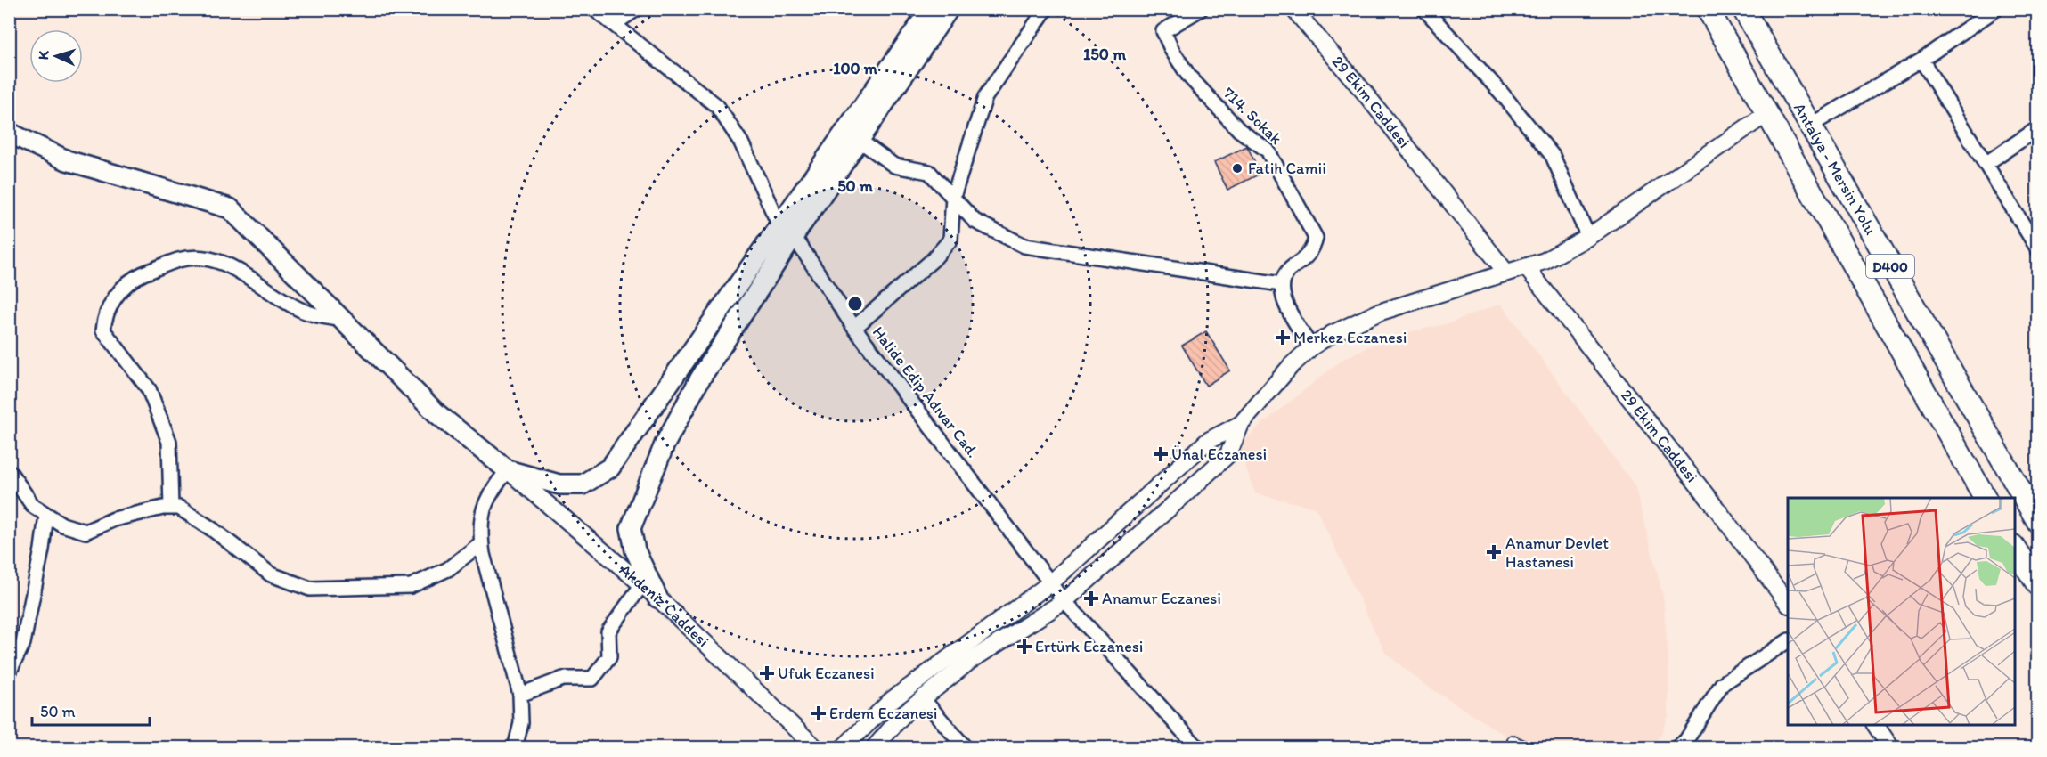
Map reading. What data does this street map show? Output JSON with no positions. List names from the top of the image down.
{
  "streets": {
    "highway": ["Antalya - Mersin Yolu", "D400"],
    "street": [
      "29 Ekim Caddesi",
      "714. Sokak",
      "Halide Edip Adıvar Cad.",
      "Akdeniz Caddesi"
    ]
  },
  "places": {
    "other": ["Fatih Camii"],
    "health": [
      "Merkez Eczanesi",
      "Ünal Eczanesi",
      "Anamur Devlet Hastanesi",
      "Anamur Eczanesi",
      "Ertürk Eczanesi",
      "Ufuk Eczanesi",
      "Erdem Eczanesi"
    ]
  },
  "scale_bar": "50 m",
  "north": "left",
  "rings": ["150 m", "100 m", "50 m"]
}
